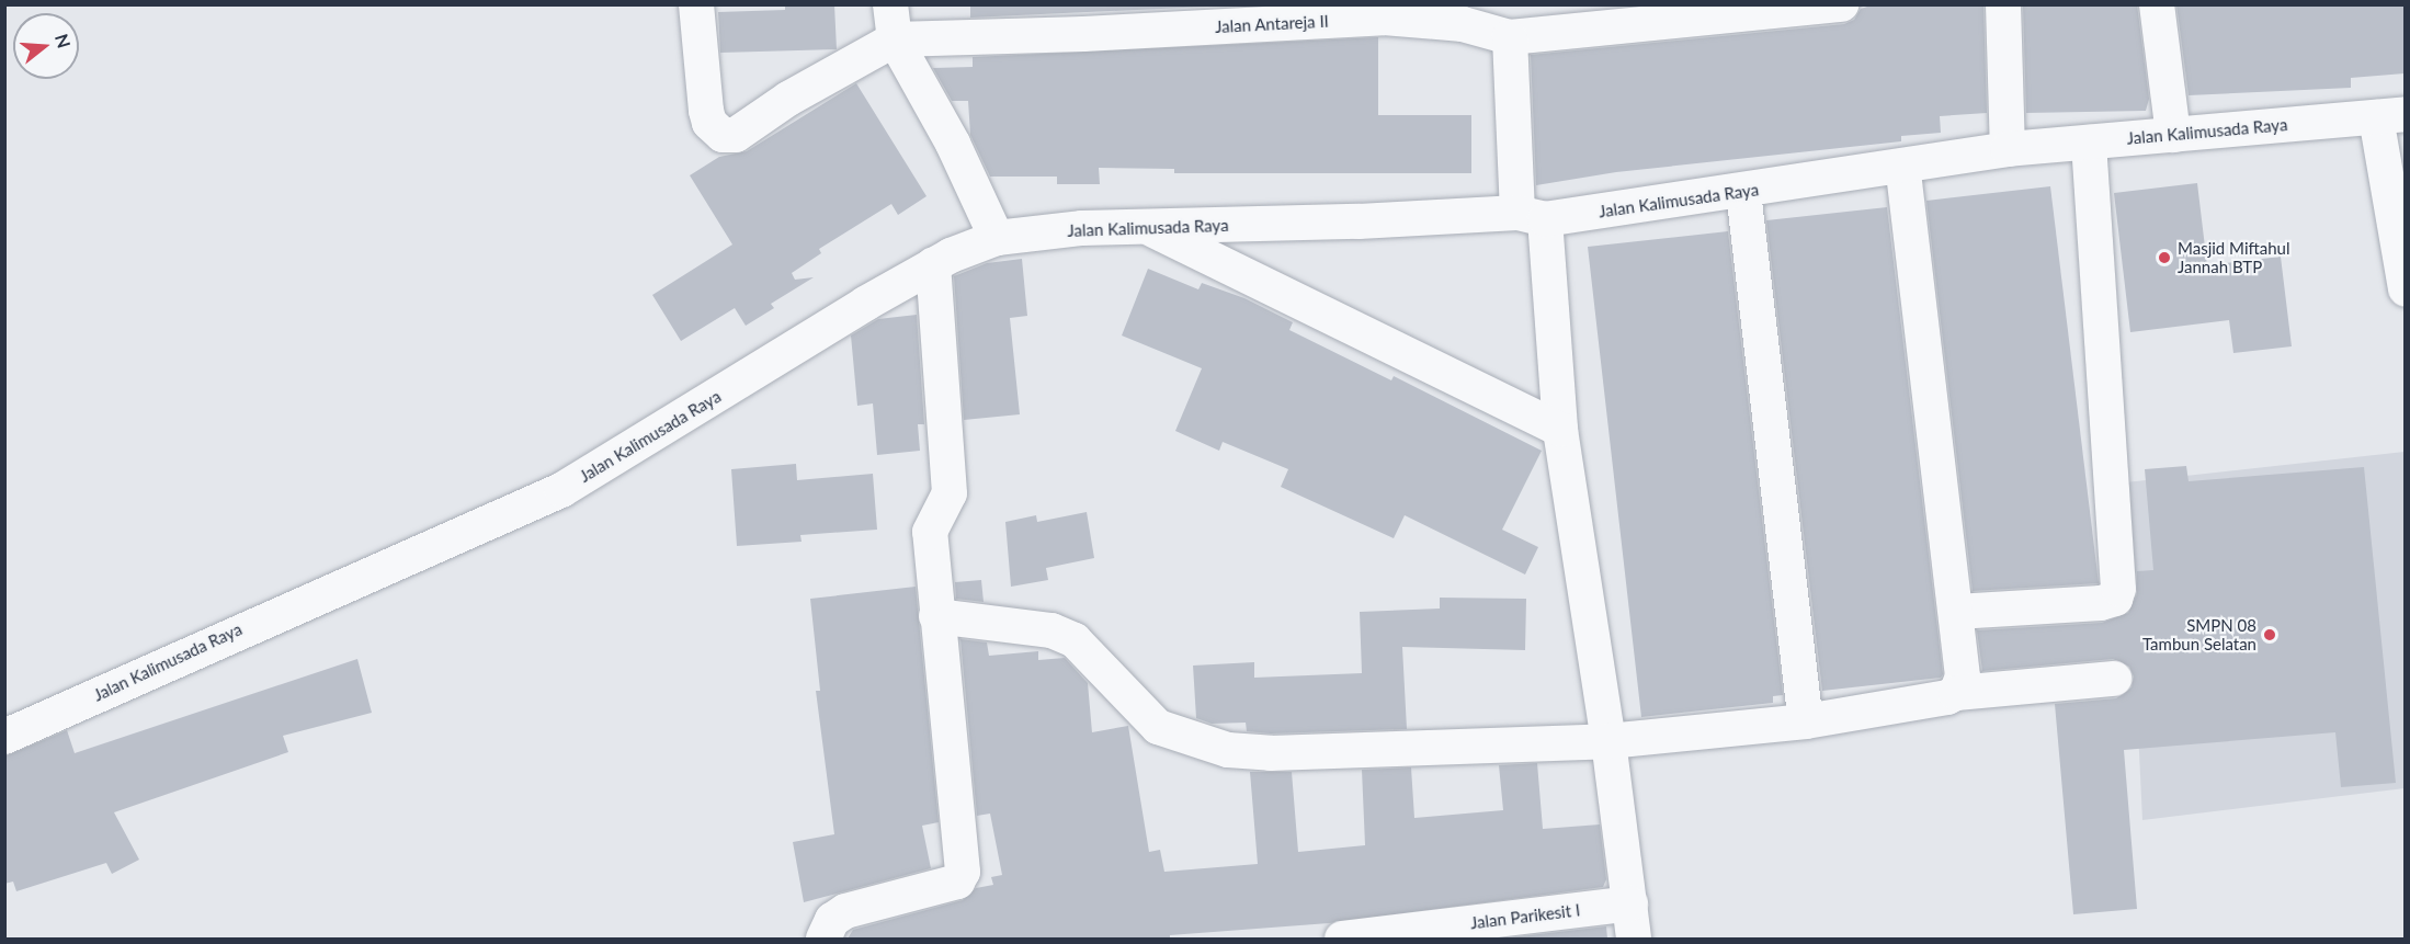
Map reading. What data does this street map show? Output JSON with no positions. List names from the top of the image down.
{
  "streets": {
    "street": ["Jalan Antareja II", "Jalan Kalimusada Raya", "Jalan Parikesit I"]
  },
  "places": ["Masjid Miftahul Jannah BTP", "SMPN 08 Tambun Selatan"],
  "north": "right"
}
